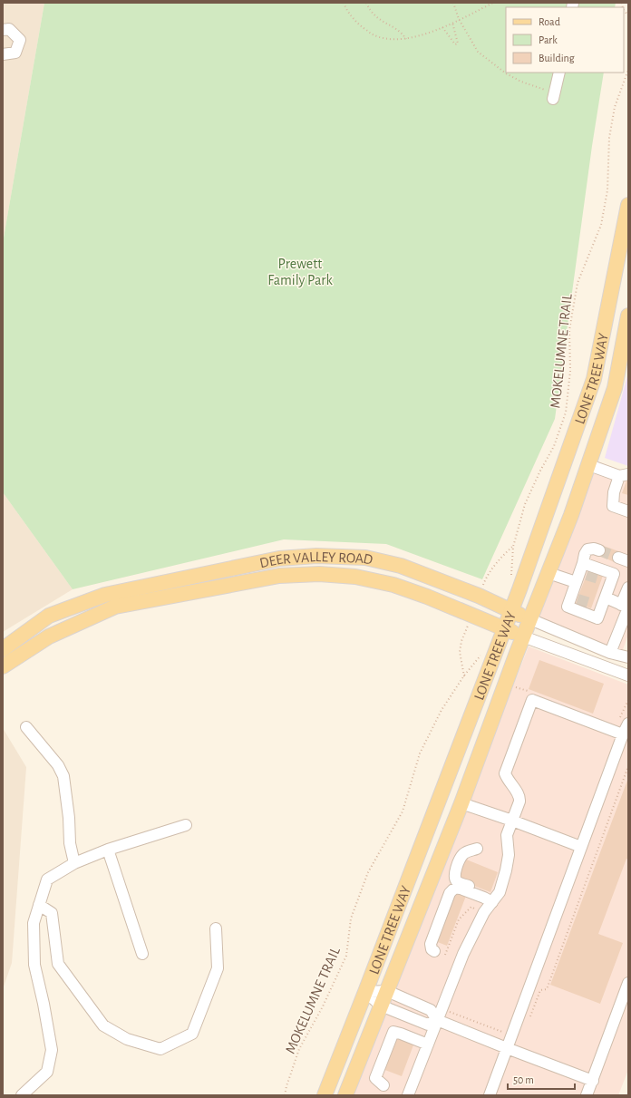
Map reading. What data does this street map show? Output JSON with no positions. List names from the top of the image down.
{
  "streets": {
    "main road": ["LONE TREE WAY", "DEER VALLEY ROAD"],
    "path": ["MOKELUMNE TRAIL"]
  },
  "crossings": [
    ["LONE TREE WAY", "DEER VALLEY ROAD"]
  ],
  "parks": ["Prewett Family Park"],
  "legend": ["Road", "Park", "Building"],
  "scale_bar": "50 m"
}
